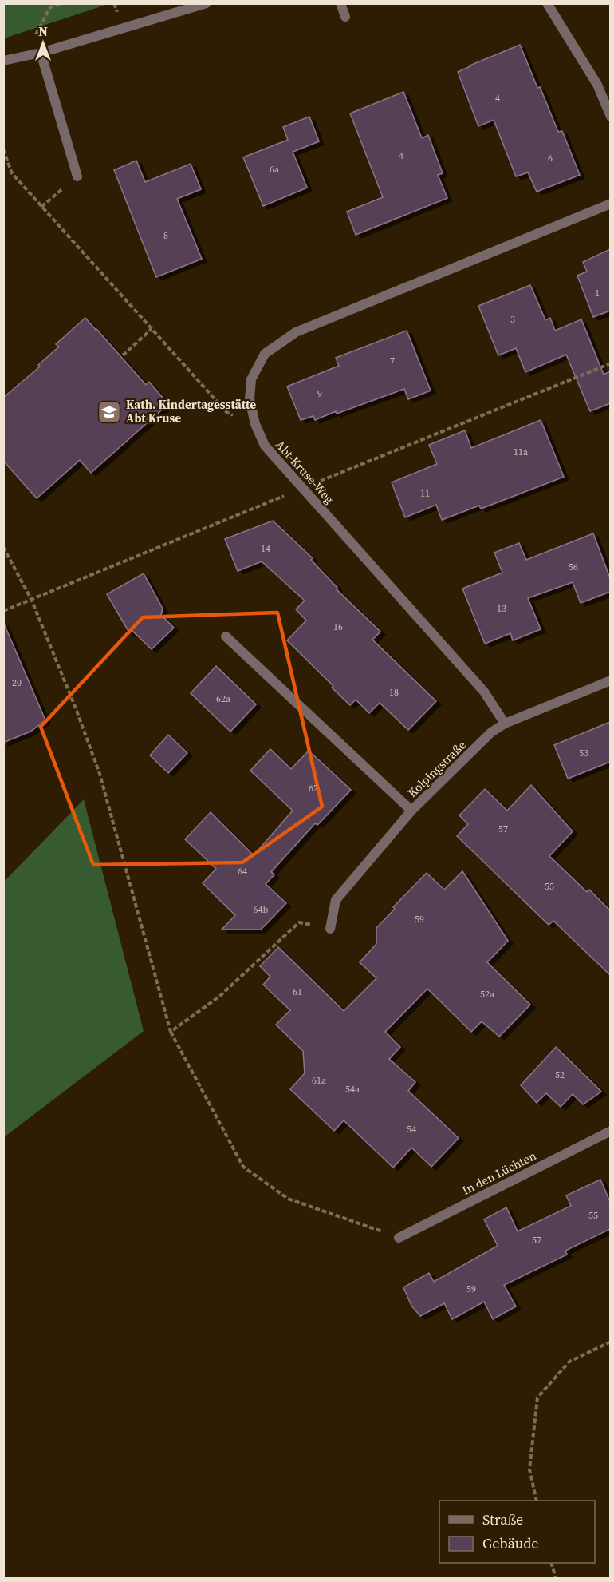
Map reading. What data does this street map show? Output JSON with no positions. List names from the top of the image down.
{
  "streets": {
    "street": ["Abt-Kruse-Weg", "Kolpingstraße", "In den Lüchten"]
  },
  "crossings": [
    ["Abt-Kruse-Weg", "Kolpingstraße"]
  ],
  "places": {
    "school or university": ["Kath. Kindertagesstätte Abt Kruse"]
  },
  "house_numbers": [
    "4",
    "4",
    "6",
    "6a",
    "8",
    "1",
    "3",
    "7",
    "9",
    "11a",
    "11",
    "14",
    "56",
    "13",
    "16",
    "20",
    "18",
    "62a",
    "53",
    "62",
    "57",
    "64",
    "55",
    "64b",
    "59",
    "61",
    "52a",
    "52",
    "61a",
    "54a",
    "54",
    "55",
    "57",
    "59"
  ],
  "legend": ["Straße", "Gebäude"],
  "north": "top"
}
